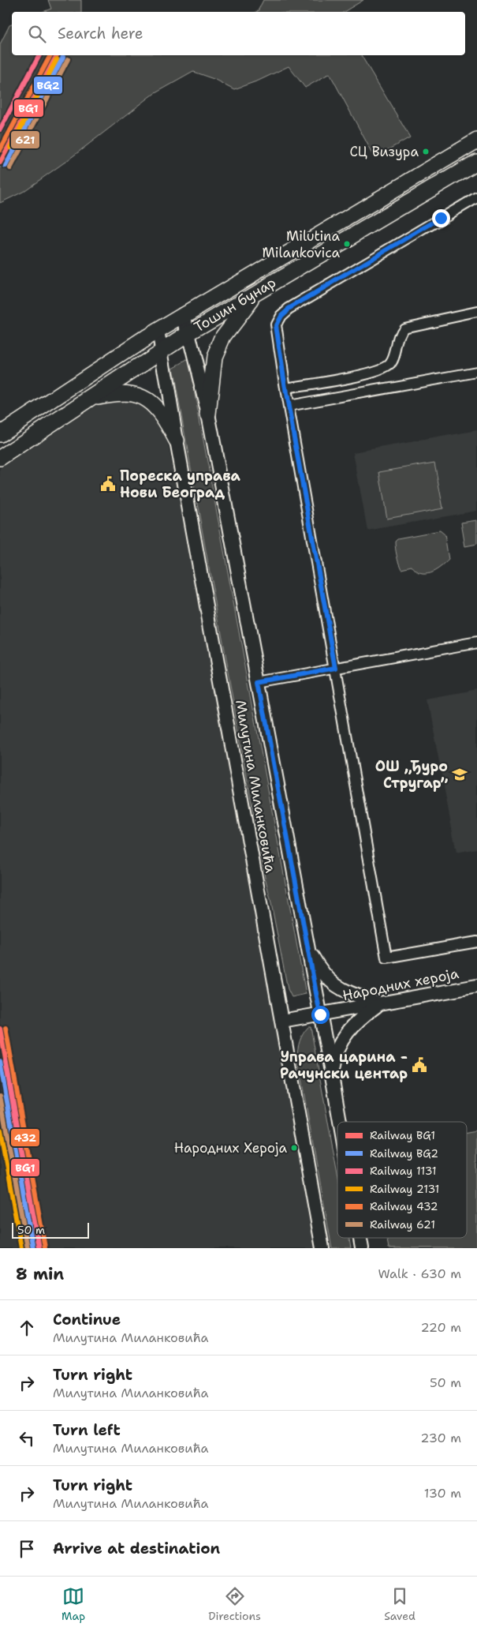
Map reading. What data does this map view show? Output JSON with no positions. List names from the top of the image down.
{
  "streets": {
    "main road": ["Тошин бунар"],
    "street": ["Милутина Миланковића", "Народних хероја"]
  },
  "crossings": [
    ["Тошин бунар", "Милутина Миланковића"],
    ["Милутина Миланковића", "Народних хероја"]
  ],
  "places": {
    "other": ["СЦ Визура", "Milutina Milankovica", "Народних Хероја"],
    "public building": ["Пореска управа Нови Београд", "Управа царина - Рачунски центар"],
    "school or university": ["ОШ „Ђуро Стругар”"]
  },
  "lines": [
    "rail line BG1",
    "rail line 1131",
    "rail line 432",
    "rail line BG2",
    "rail line 2131",
    "rail line 621"
  ],
  "legend": [
    "Railway BG1",
    "Railway BG2",
    "Railway 1131",
    "Railway 2131",
    "Railway 432",
    "Railway 621"
  ],
  "scale_bar": "50 m",
  "page": {
    "search": "Search here",
    "scale": "50 m",
    "heading": ["8 min", "Walk · 630 m"],
    "list": [
      ["Continue", "Милутина Миланковића", "220 m"],
      ["Turn right", "Милутина Миланковића", "50 m"],
      ["Turn left", "Милутина Миланковића", "230 m"],
      ["Turn right", "Милутина Миланковића", "130 m"],
      "Arrive at destination"
    ],
    "nav": ["Map", "Directions", "Saved"]
  }
}
